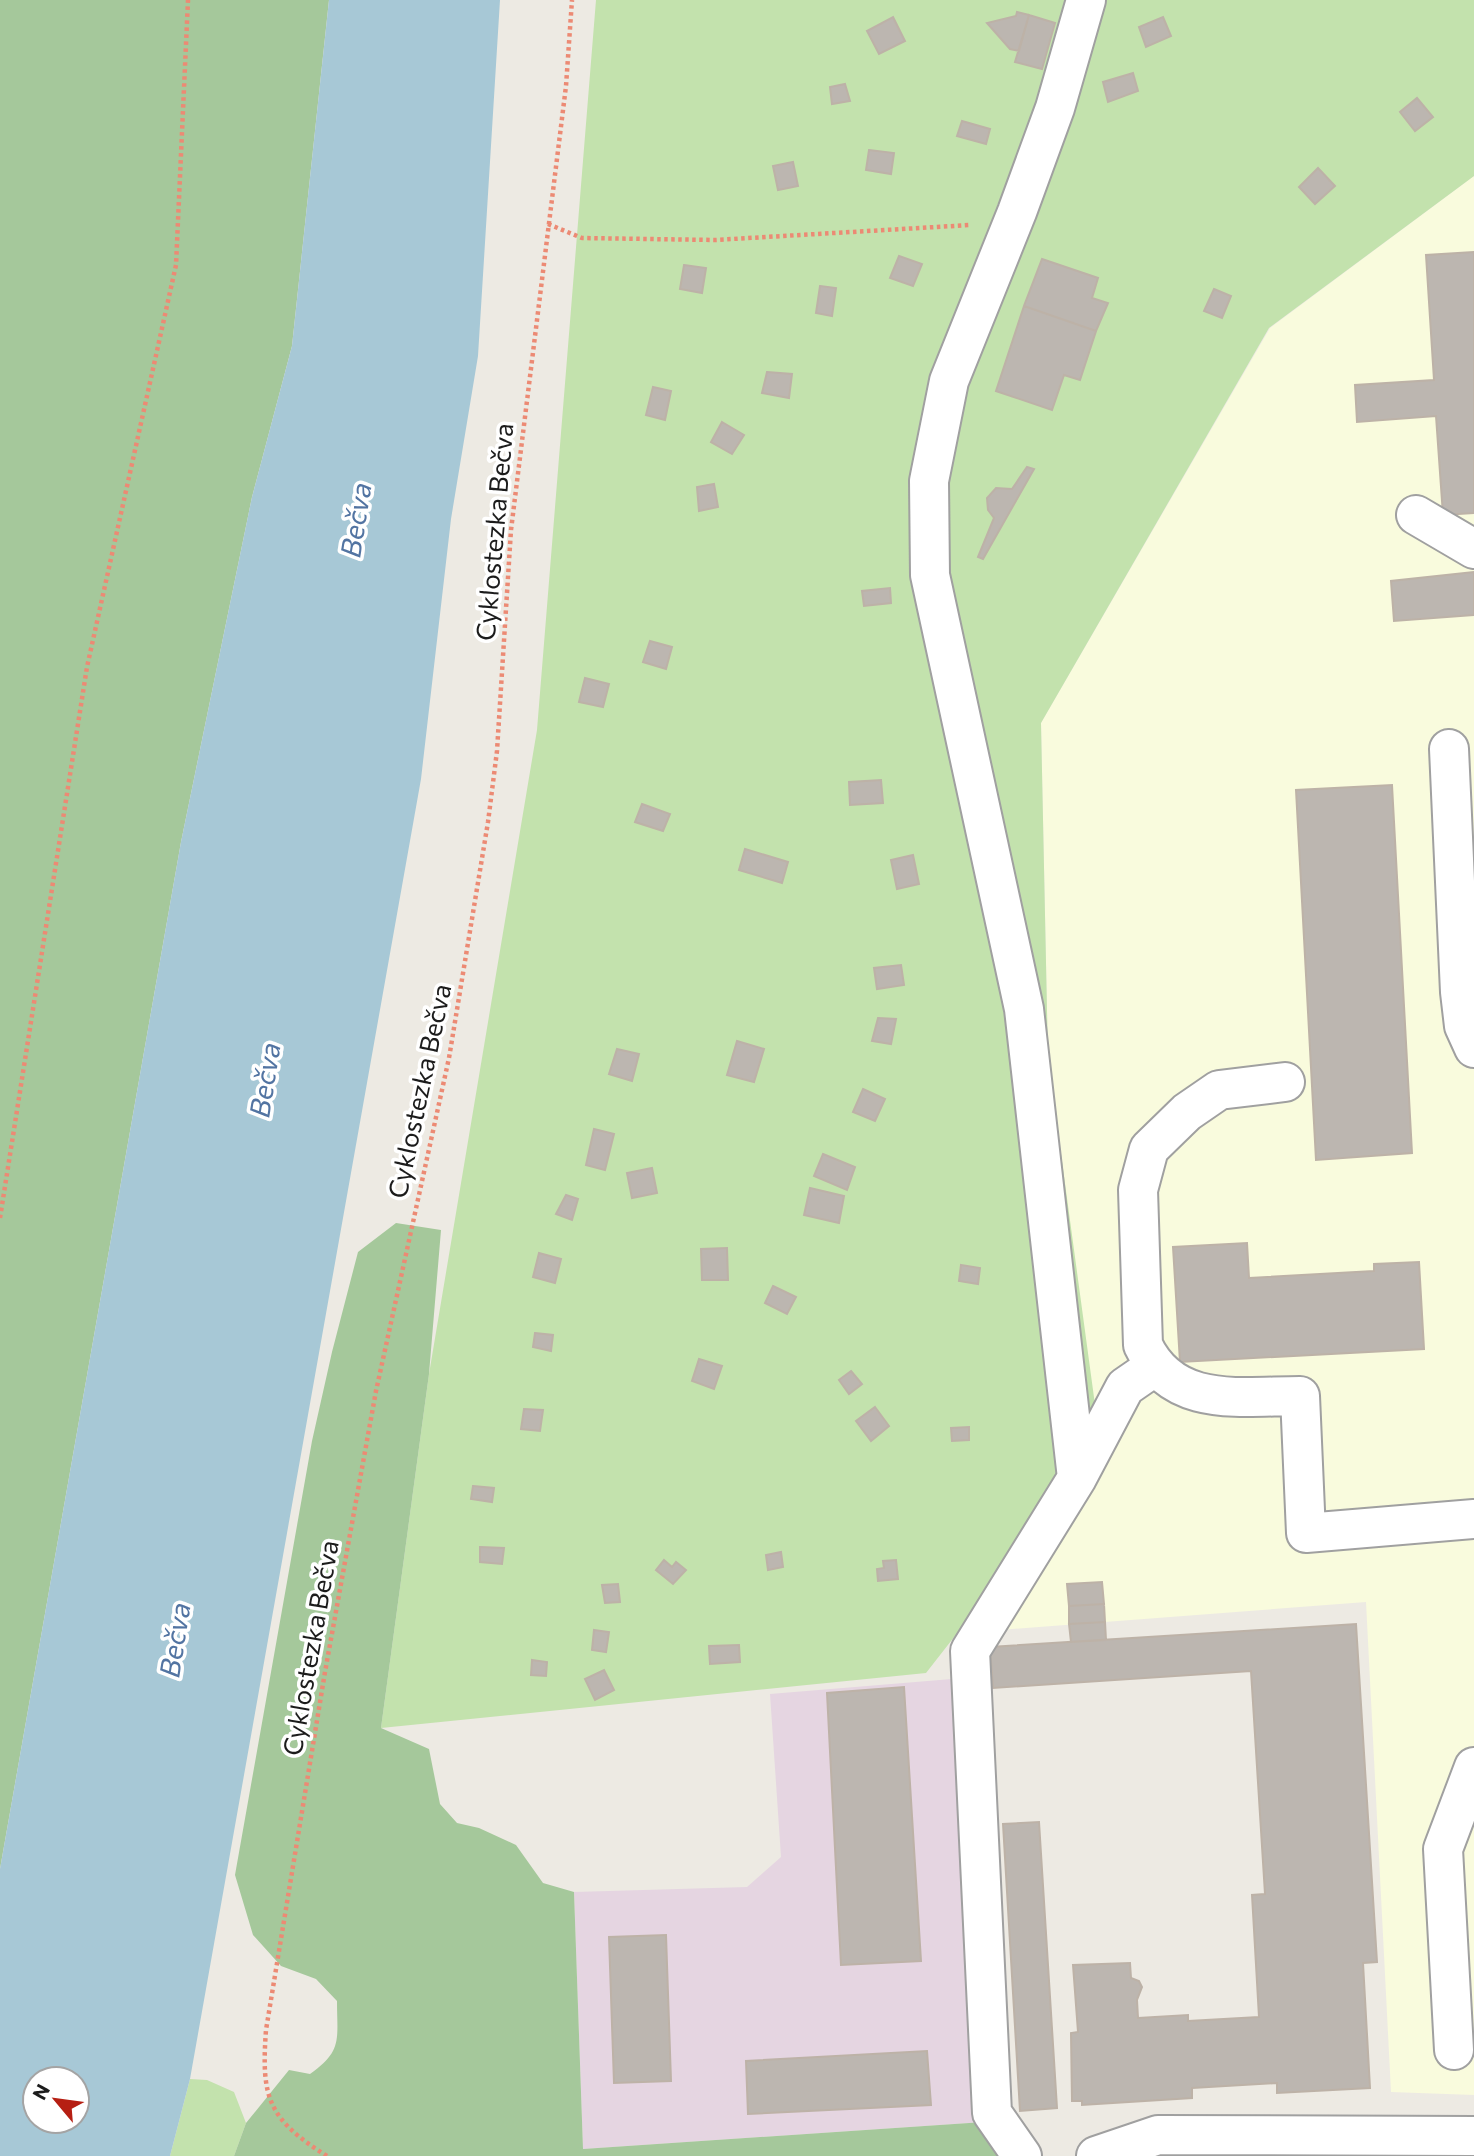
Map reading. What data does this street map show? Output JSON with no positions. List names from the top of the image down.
{
  "streets": {
    "path": ["Cyklostezka Bečva"]
  },
  "water": ["Bečva"],
  "north": "top left"
}
